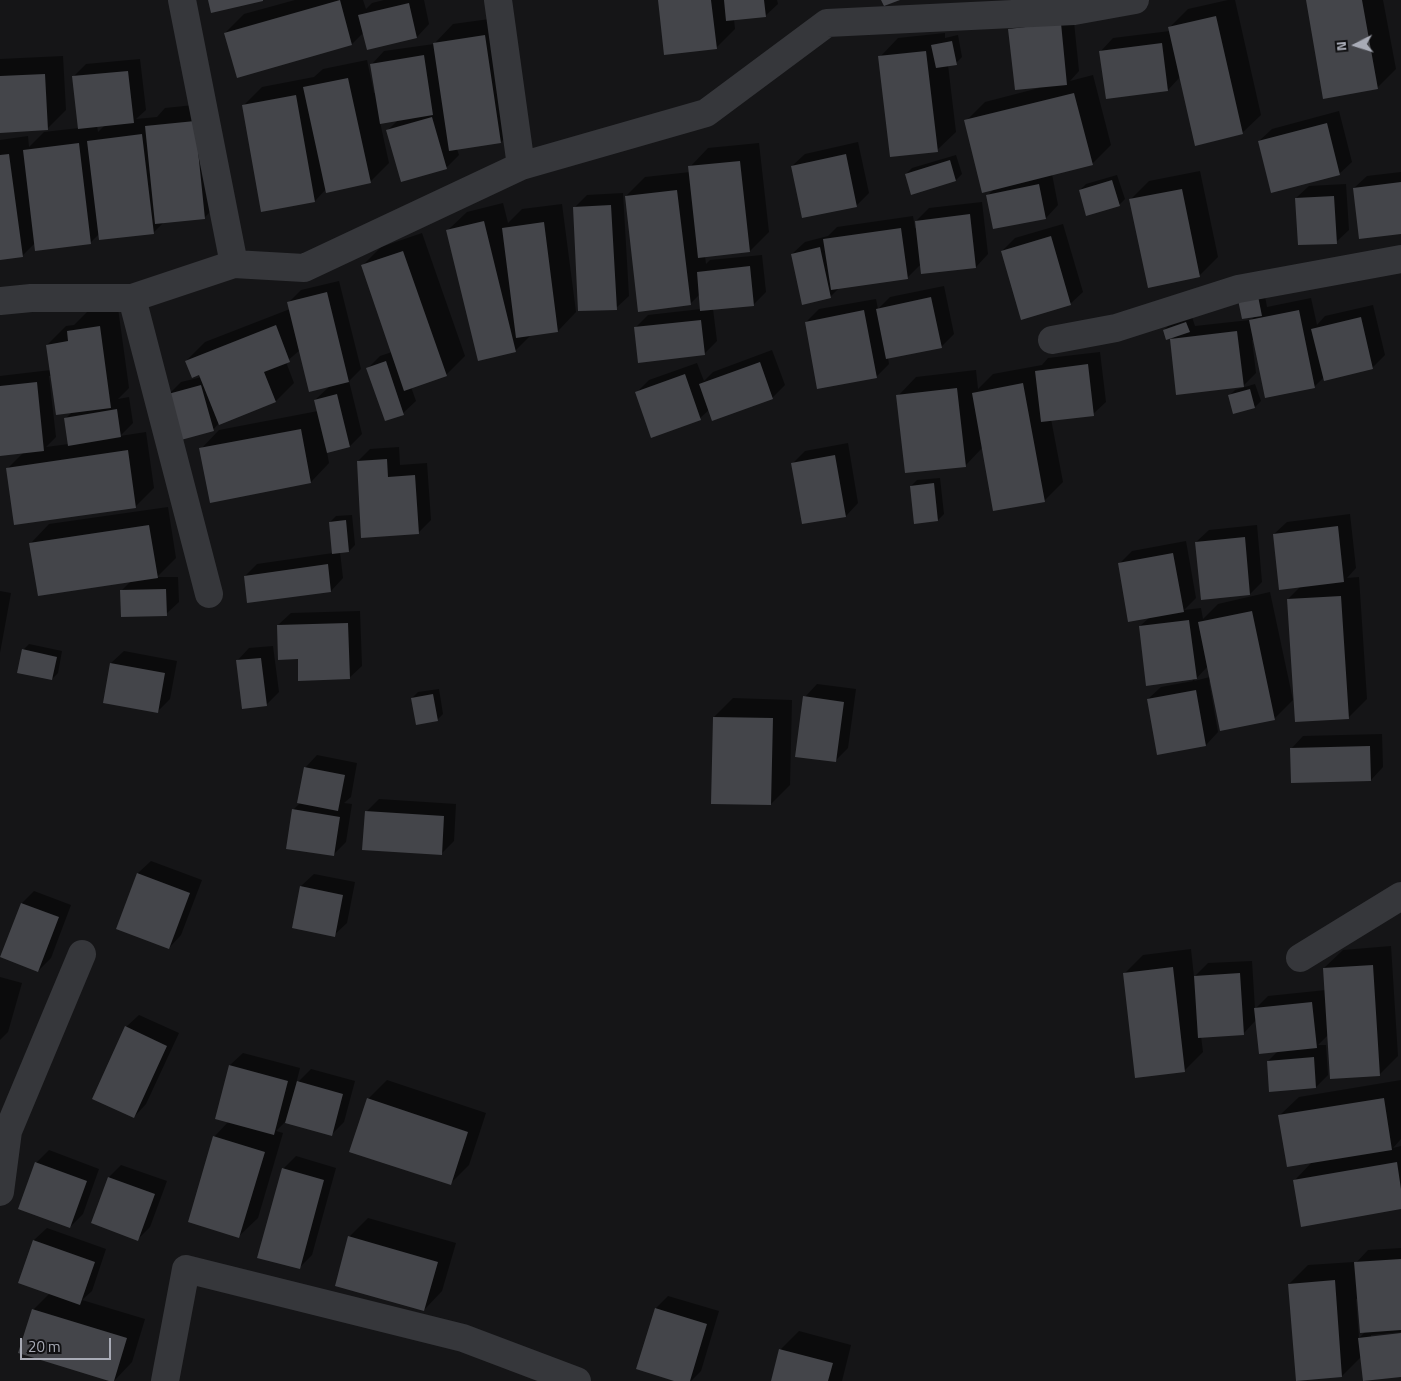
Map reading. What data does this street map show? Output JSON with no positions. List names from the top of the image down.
{
  "scale_bar": "20 m",
  "north": "left"
}
